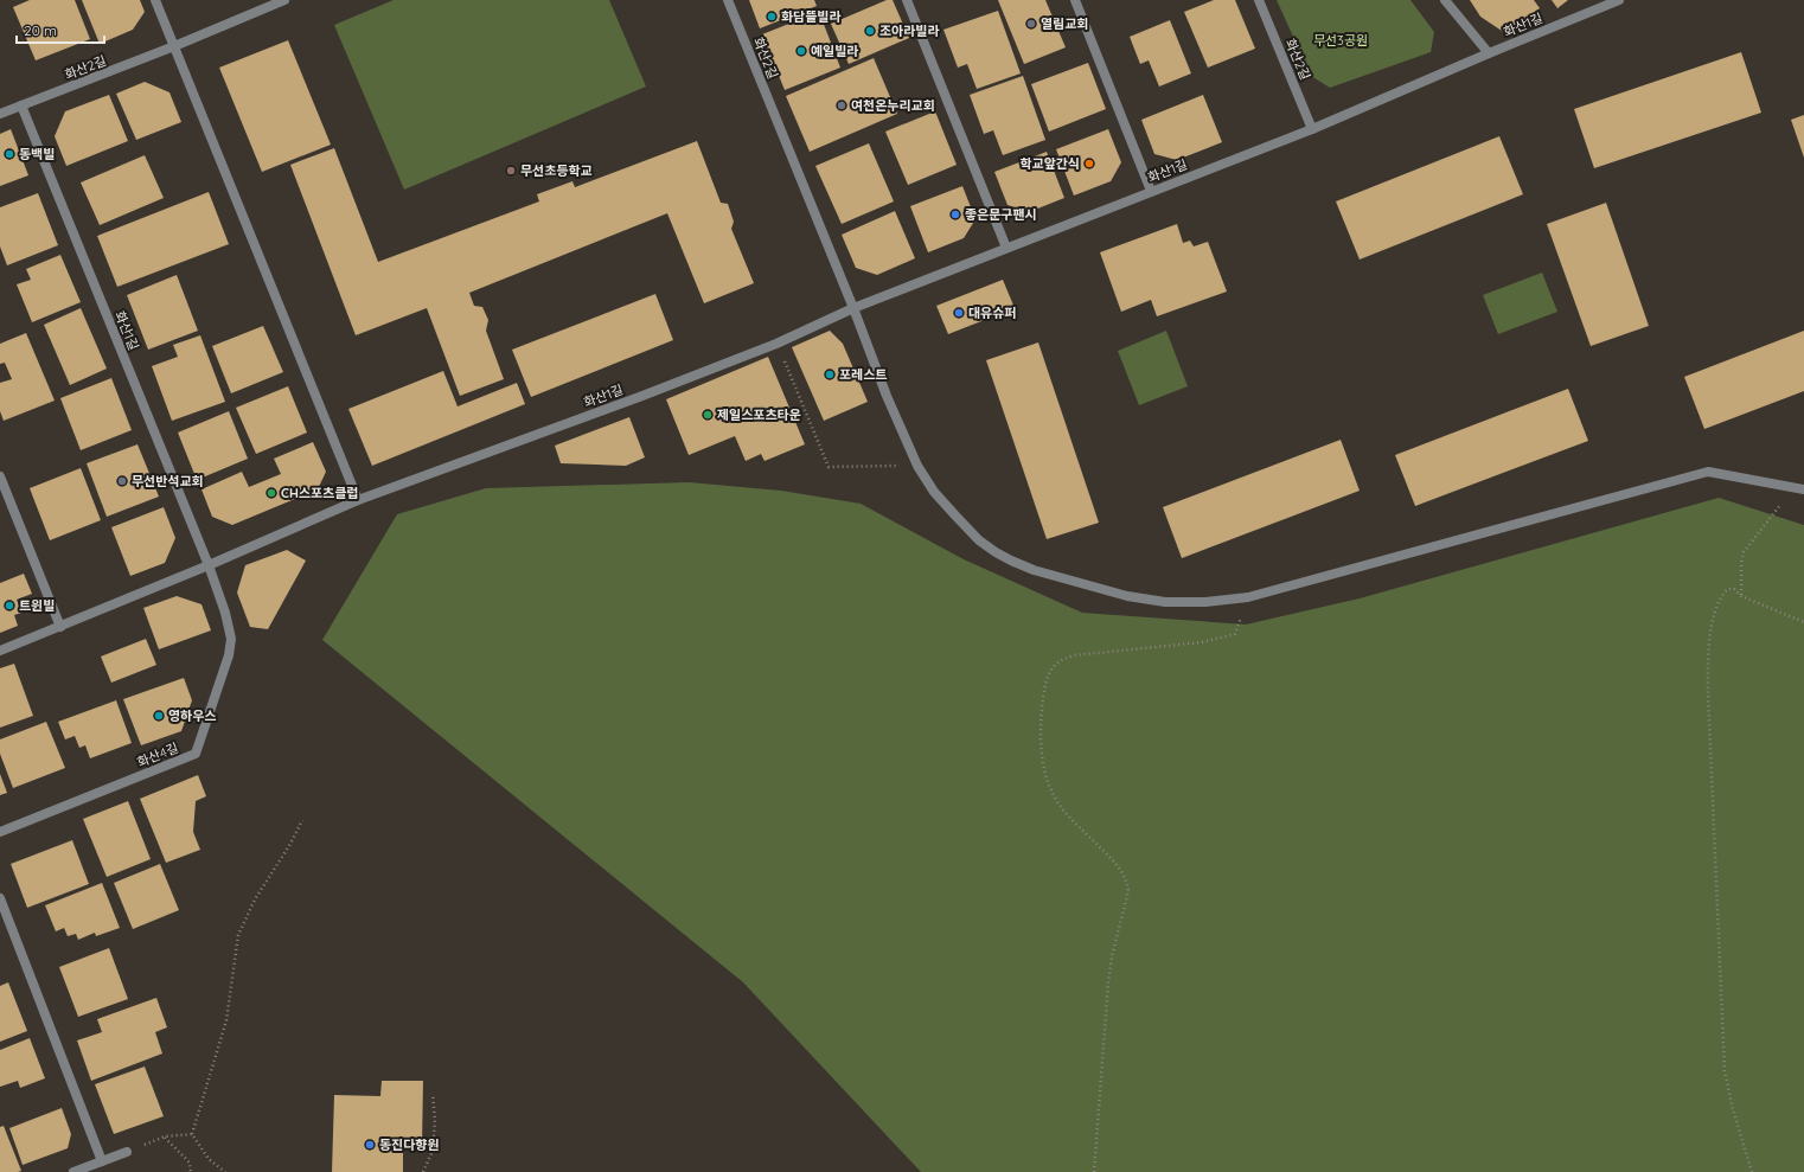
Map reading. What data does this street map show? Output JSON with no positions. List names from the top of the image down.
{
  "streets": {
    "street": ["화산1길", "화산2길", "화산4길"]
  },
  "crossings": [
    ["화산1길", "화산2길"],
    ["화산1길", "화산4길"]
  ],
  "parks": ["무선3공원"],
  "places": [
    "화담뜰빌라",
    "열림교회",
    "조아라빌라",
    "예일빌라",
    "여천온누리교회",
    "동백빌",
    "학교앞간식",
    "무선초등학교",
    "좋은문구팬시",
    "대유슈퍼",
    "포레스트",
    "제일스포츠타운",
    "무선반석교회",
    "CH스포츠클럽",
    "트윈빌",
    "영하우스",
    "동진다향원"
  ],
  "scale_bar": "20 m"
}
